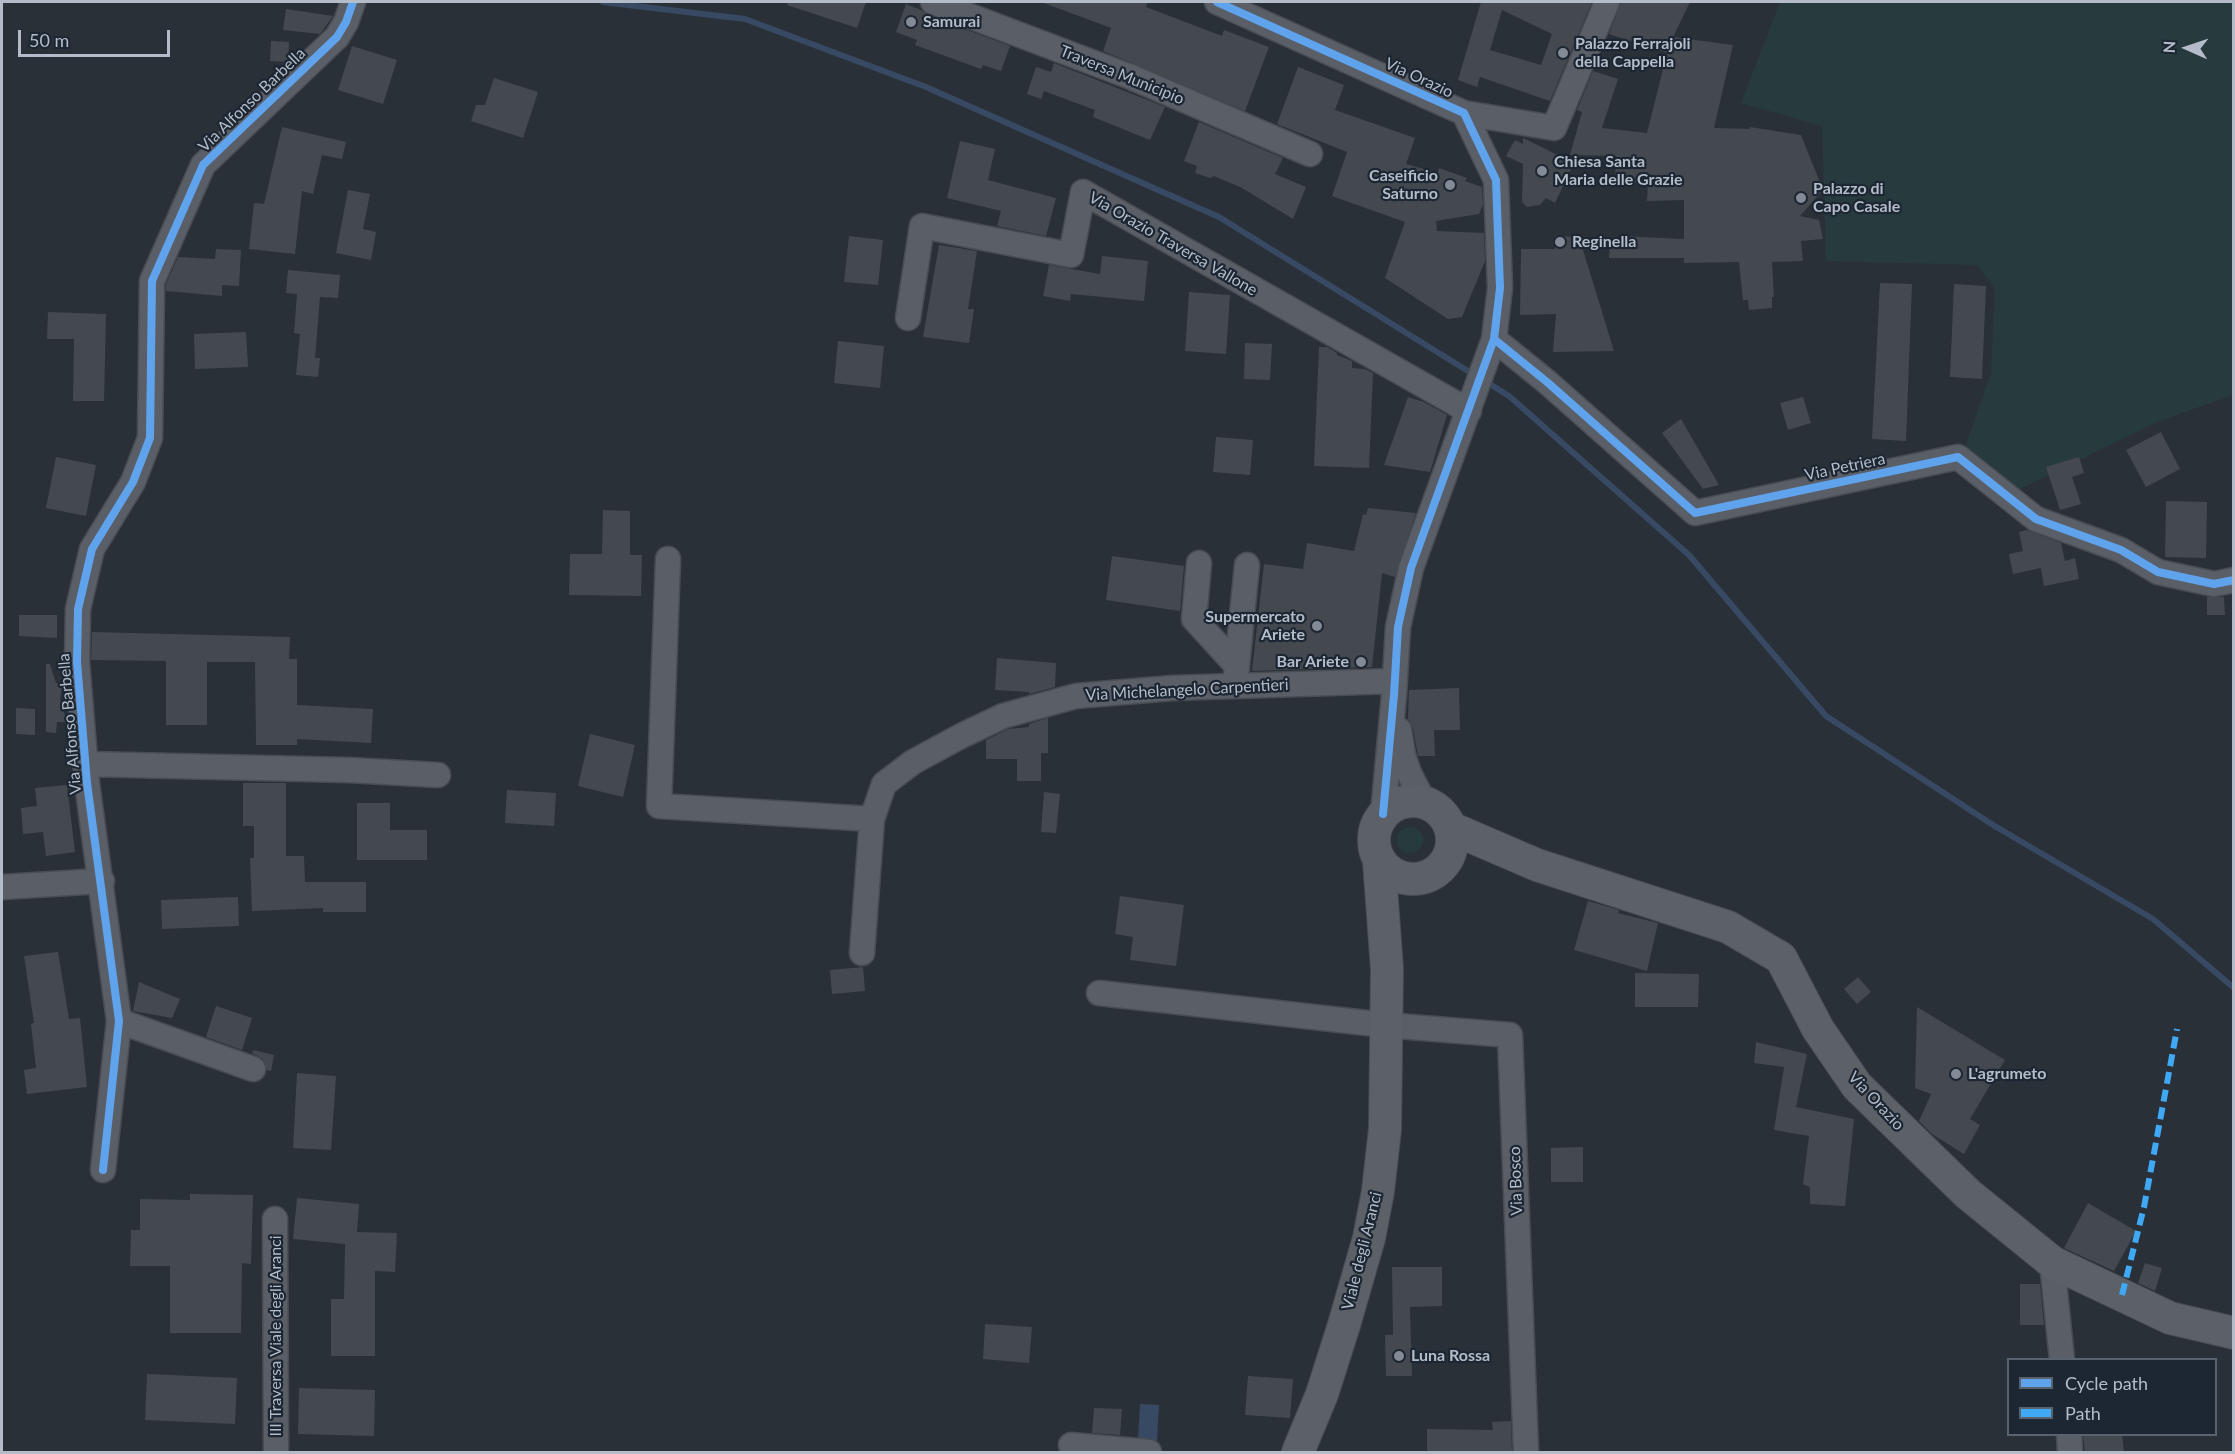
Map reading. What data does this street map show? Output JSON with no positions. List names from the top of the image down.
{
  "streets": {
    "main road": ["Via Orazio", "Viale degli Aranci"],
    "street": [
      "Traversa Municipio",
      "Via Alfonso Barbella",
      "Via Orazio Traversa Vallone",
      "Via Petriera",
      "Via Michelangelo Carpentieri",
      "Via Bosco",
      "III Traversa Viale degli Aranci"
    ]
  },
  "crossings": [
    ["Via Orazio", "Via Orazio Traversa Vallone"],
    ["Via Orazio", "Via Petriera"],
    ["Via Bosco", "Viale degli Aranci"]
  ],
  "places": [
    "Samurai",
    "Palazzo Ferrajoli della Cappella",
    "Chiesa Santa Maria delle Grazie",
    "Caseificio Saturno",
    "Palazzo di Capo Casale",
    "Reginella",
    "Supermercato Ariete",
    "Bar Ariete",
    "L'agrumeto",
    "Luna Rossa"
  ],
  "legend": ["Cycle path", "Path"],
  "scale_bar": "50 m",
  "north": "left"
}
